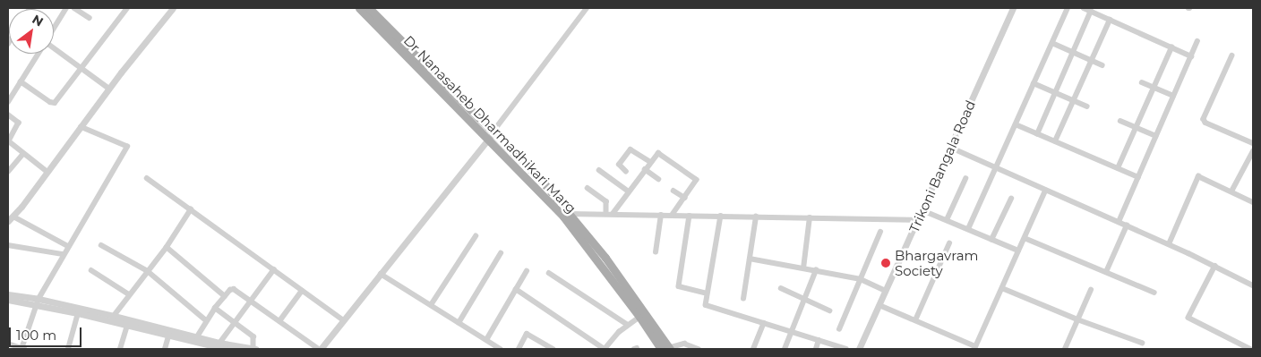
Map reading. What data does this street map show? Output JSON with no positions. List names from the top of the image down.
{
  "streets": {
    "main road": ["Dr Nanasaheb Dharmadhikari Marg"],
    "street": ["Trikoni Bangala Road"]
  },
  "places": ["Bhargavram Society"],
  "scale_bar": "100 m",
  "north": "top right"
}
